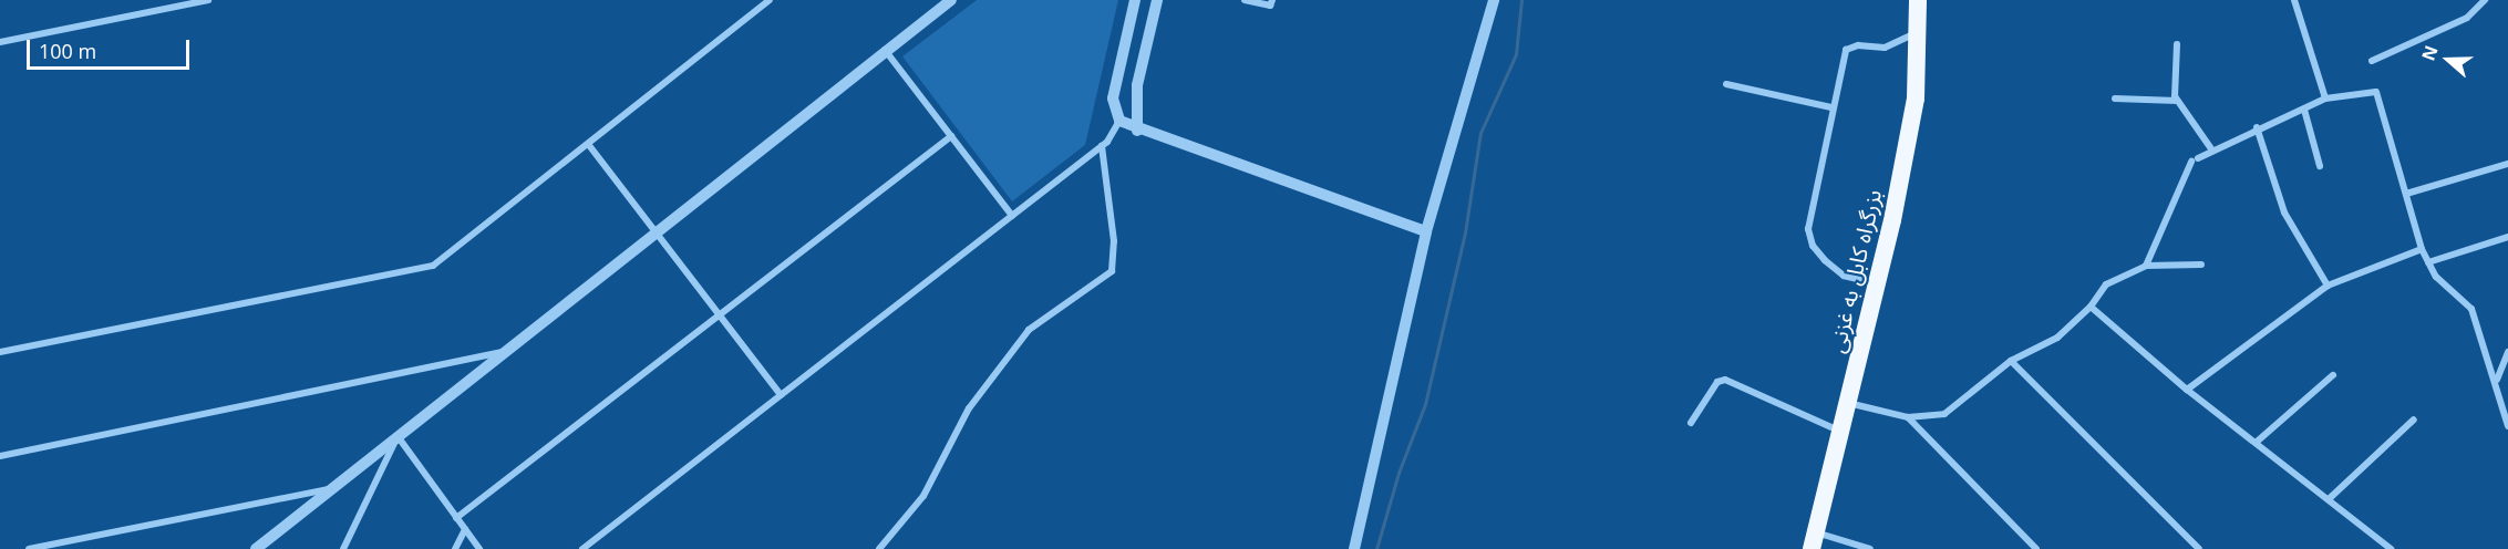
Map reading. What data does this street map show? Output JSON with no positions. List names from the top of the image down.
{
  "streets": {
    "highway": ["بزرگراه کابل به غزنی"]
  },
  "scale_bar": "100 m",
  "north": "left"
}
